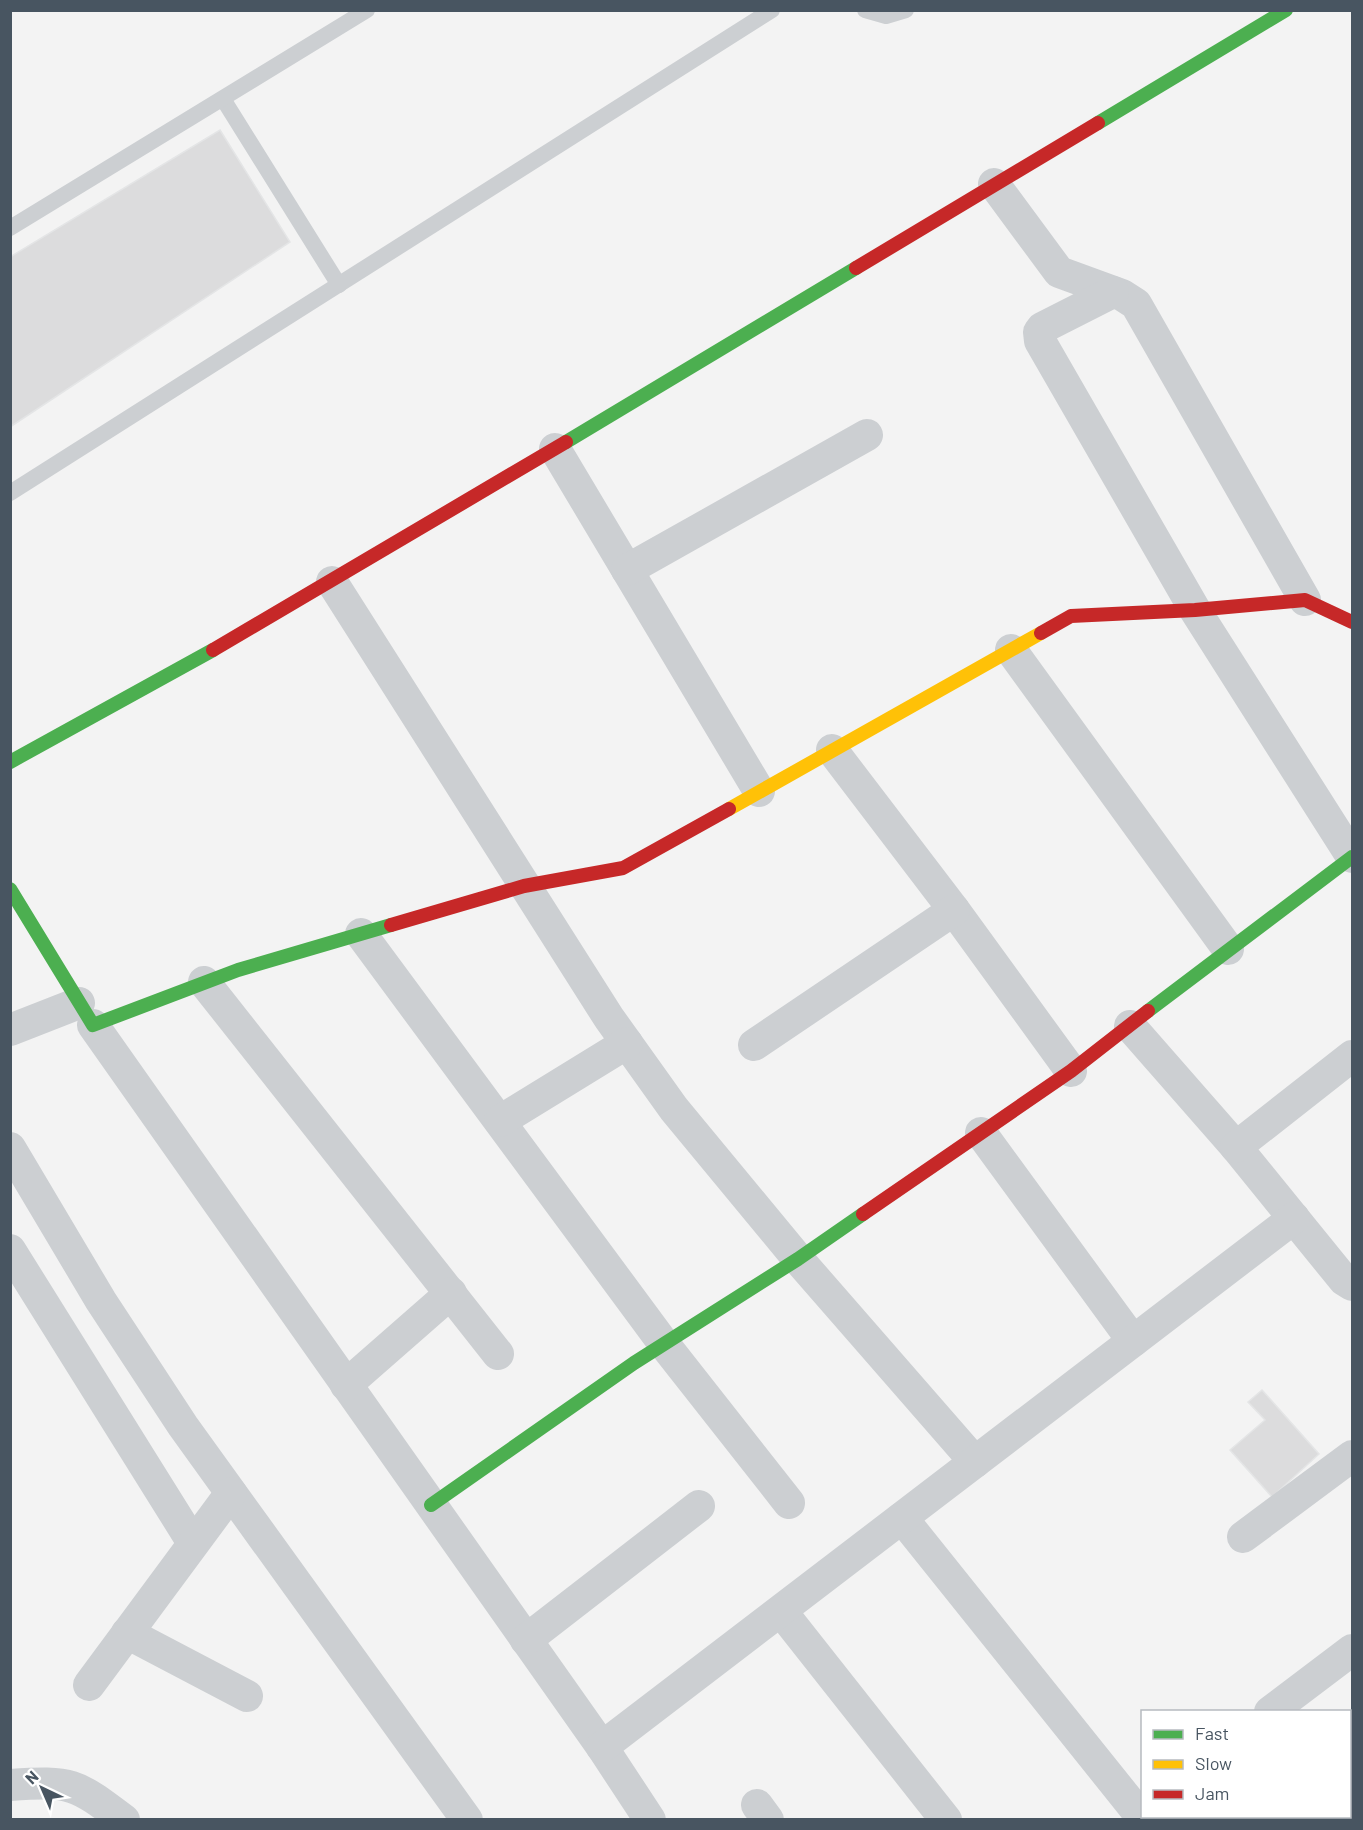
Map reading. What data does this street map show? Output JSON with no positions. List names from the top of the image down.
{
  "legend": ["Fast", "Slow", "Jam"],
  "north": "top left"
}
